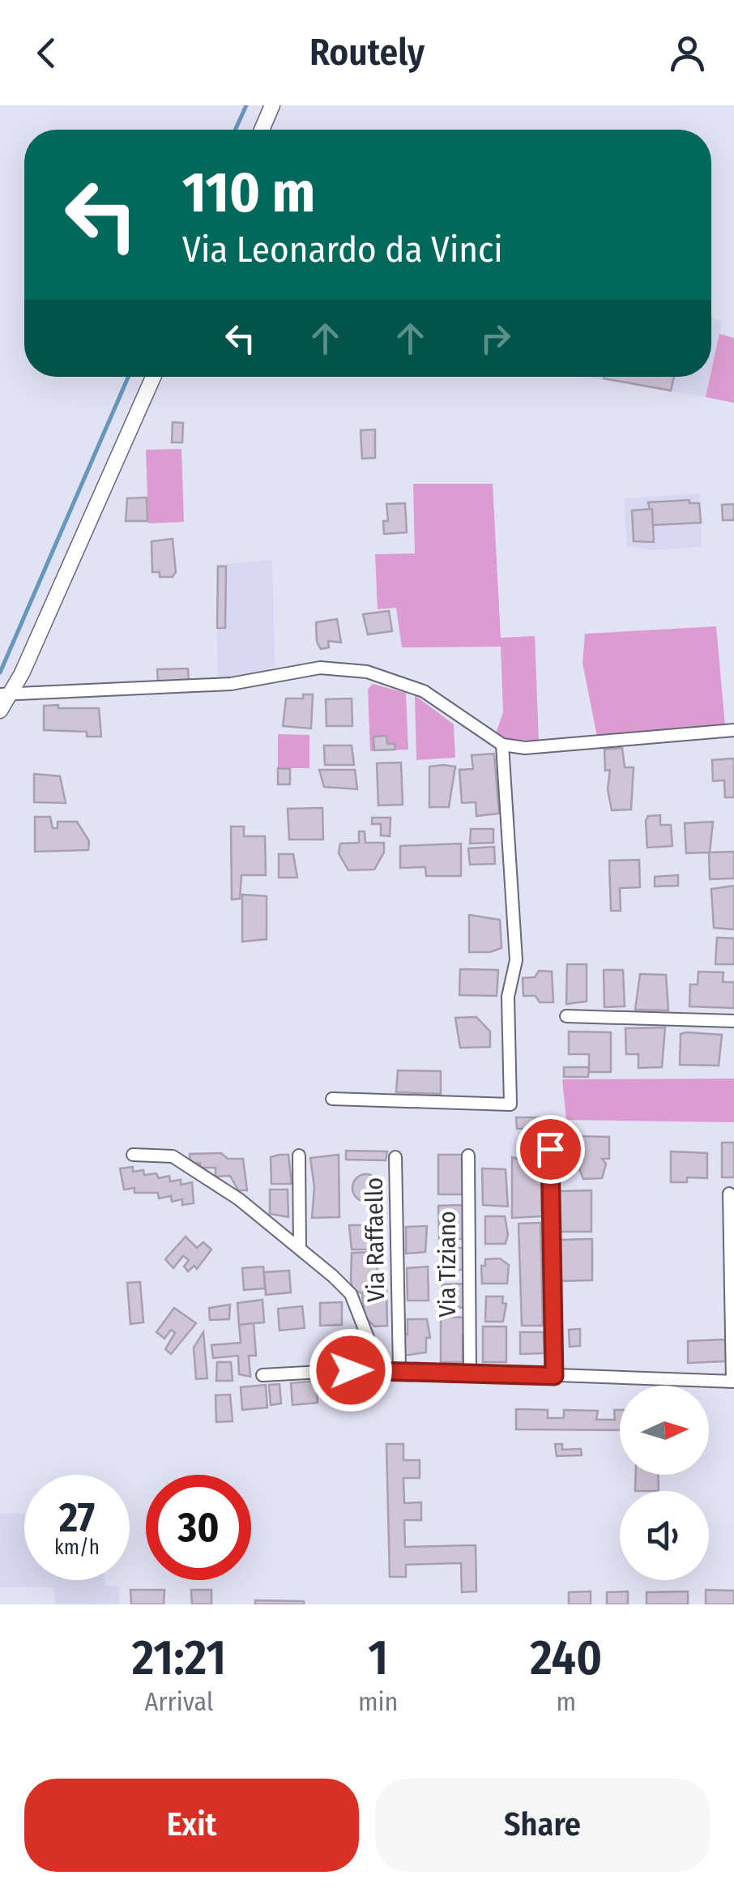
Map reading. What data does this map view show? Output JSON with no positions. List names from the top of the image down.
{
  "streets": {
    "street": ["Via Raffaello", "Via Tiziano"]
  },
  "north": "right",
  "page": {
    "header": "Routely",
    "turn": ["110 m", "Via Leonardo da Vinci"],
    "speed": "27 km/h",
    "limit": "30",
    "eta": [
      "21:21",
      "Arrival",
      "1",
      "min",
      "240",
      "m"
    ],
    "buttons": ["Exit", "Share"]
  }
}
